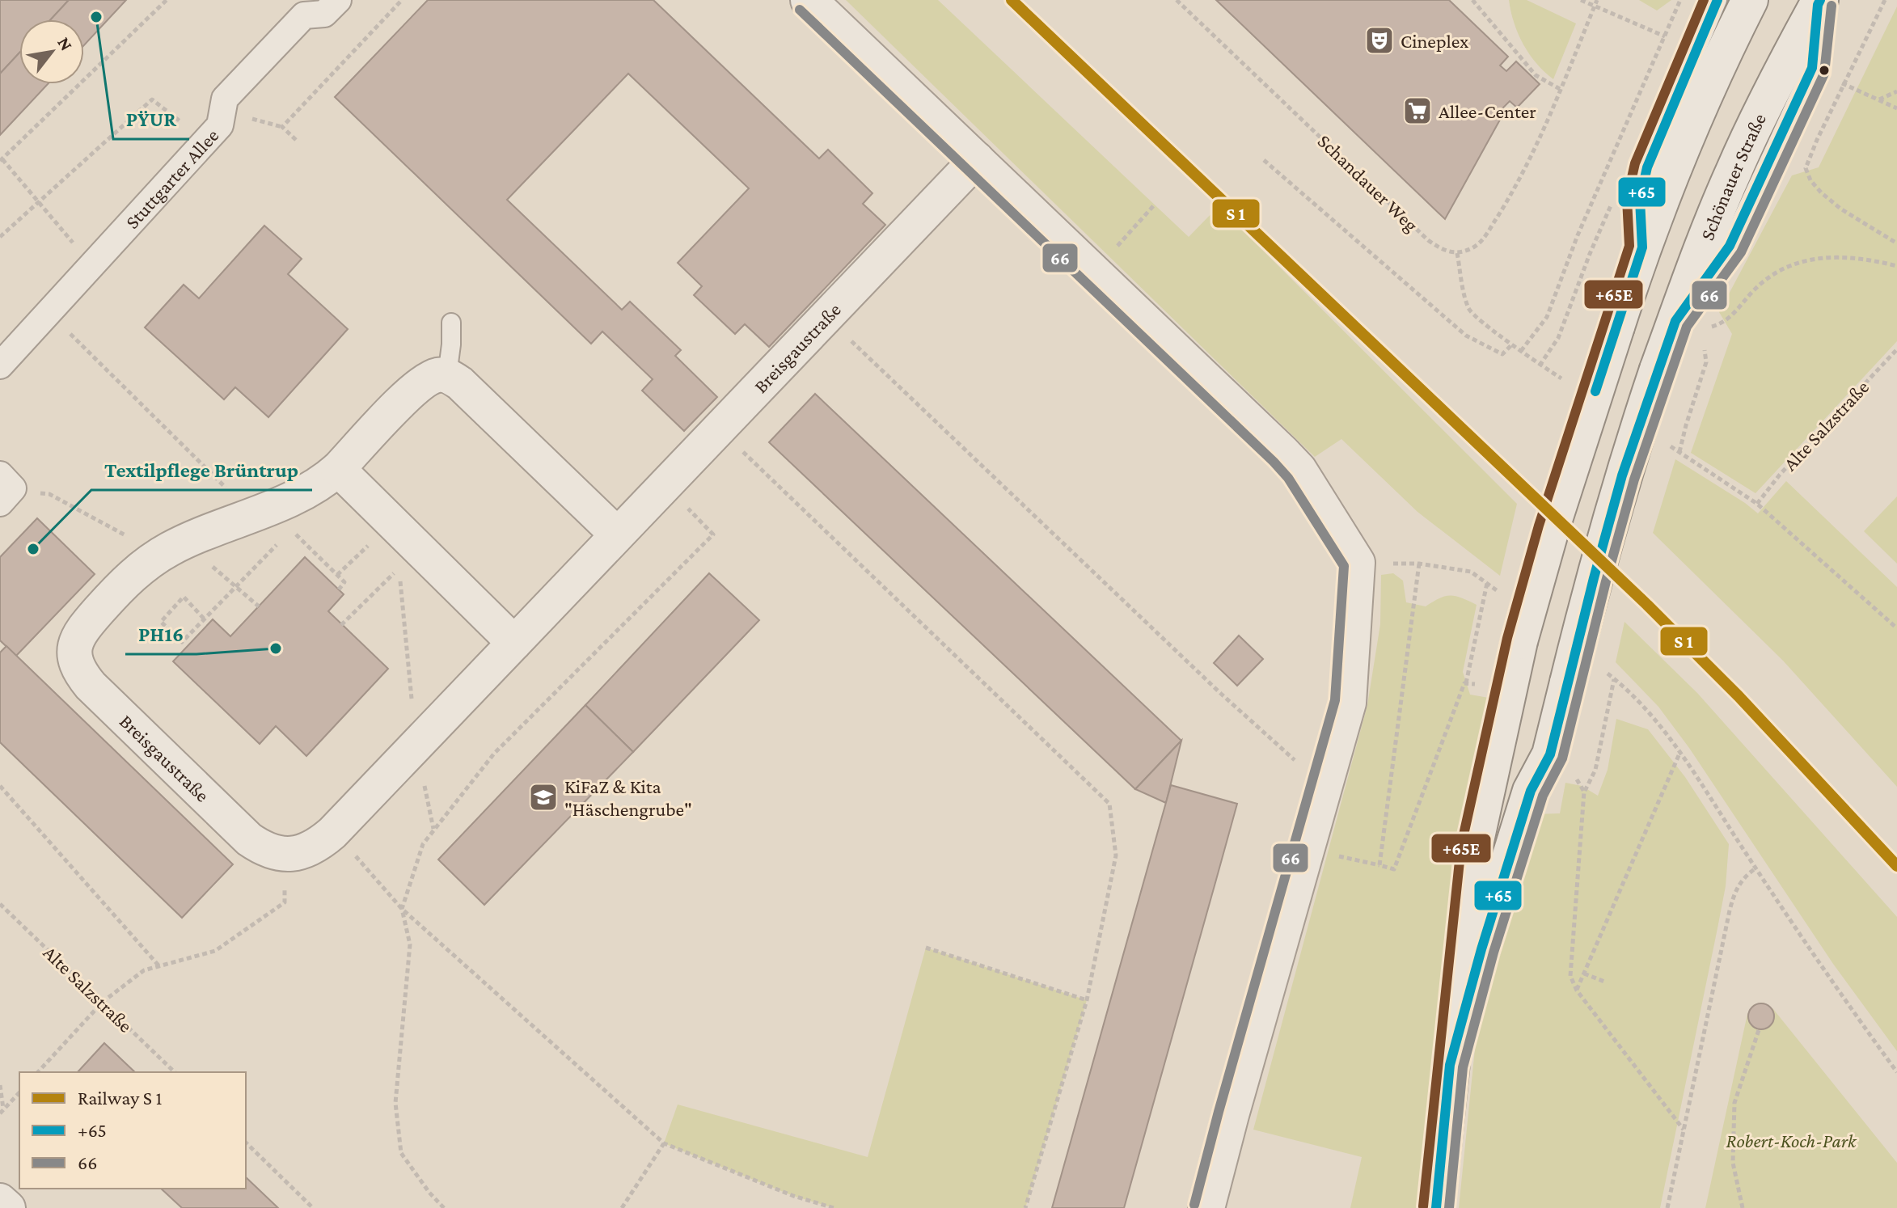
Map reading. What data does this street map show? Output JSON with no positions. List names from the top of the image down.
{
  "streets": {
    "main road": ["Schönauer Straße"],
    "street": ["Stuttgarter Allee", "Breisgaustraße"],
    "path": ["Schandauer Weg", "Alte Salzstraße"]
  },
  "parks": ["Robert-Koch-Park"],
  "places": {
    "other": ["PŸUR", "Textilpflege Brüntrup", "PH16"],
    "theatre": ["Cineplex"],
    "supermarket": ["Allee-Center"],
    "school or university": ["KiFaZ & Kita \"Häschengrube\""]
  },
  "lines": ["transit line +65", "transit line +65E", "transit line 66"],
  "legend": ["Railway S 1", "+65", "66"],
  "north": "top right"
}
